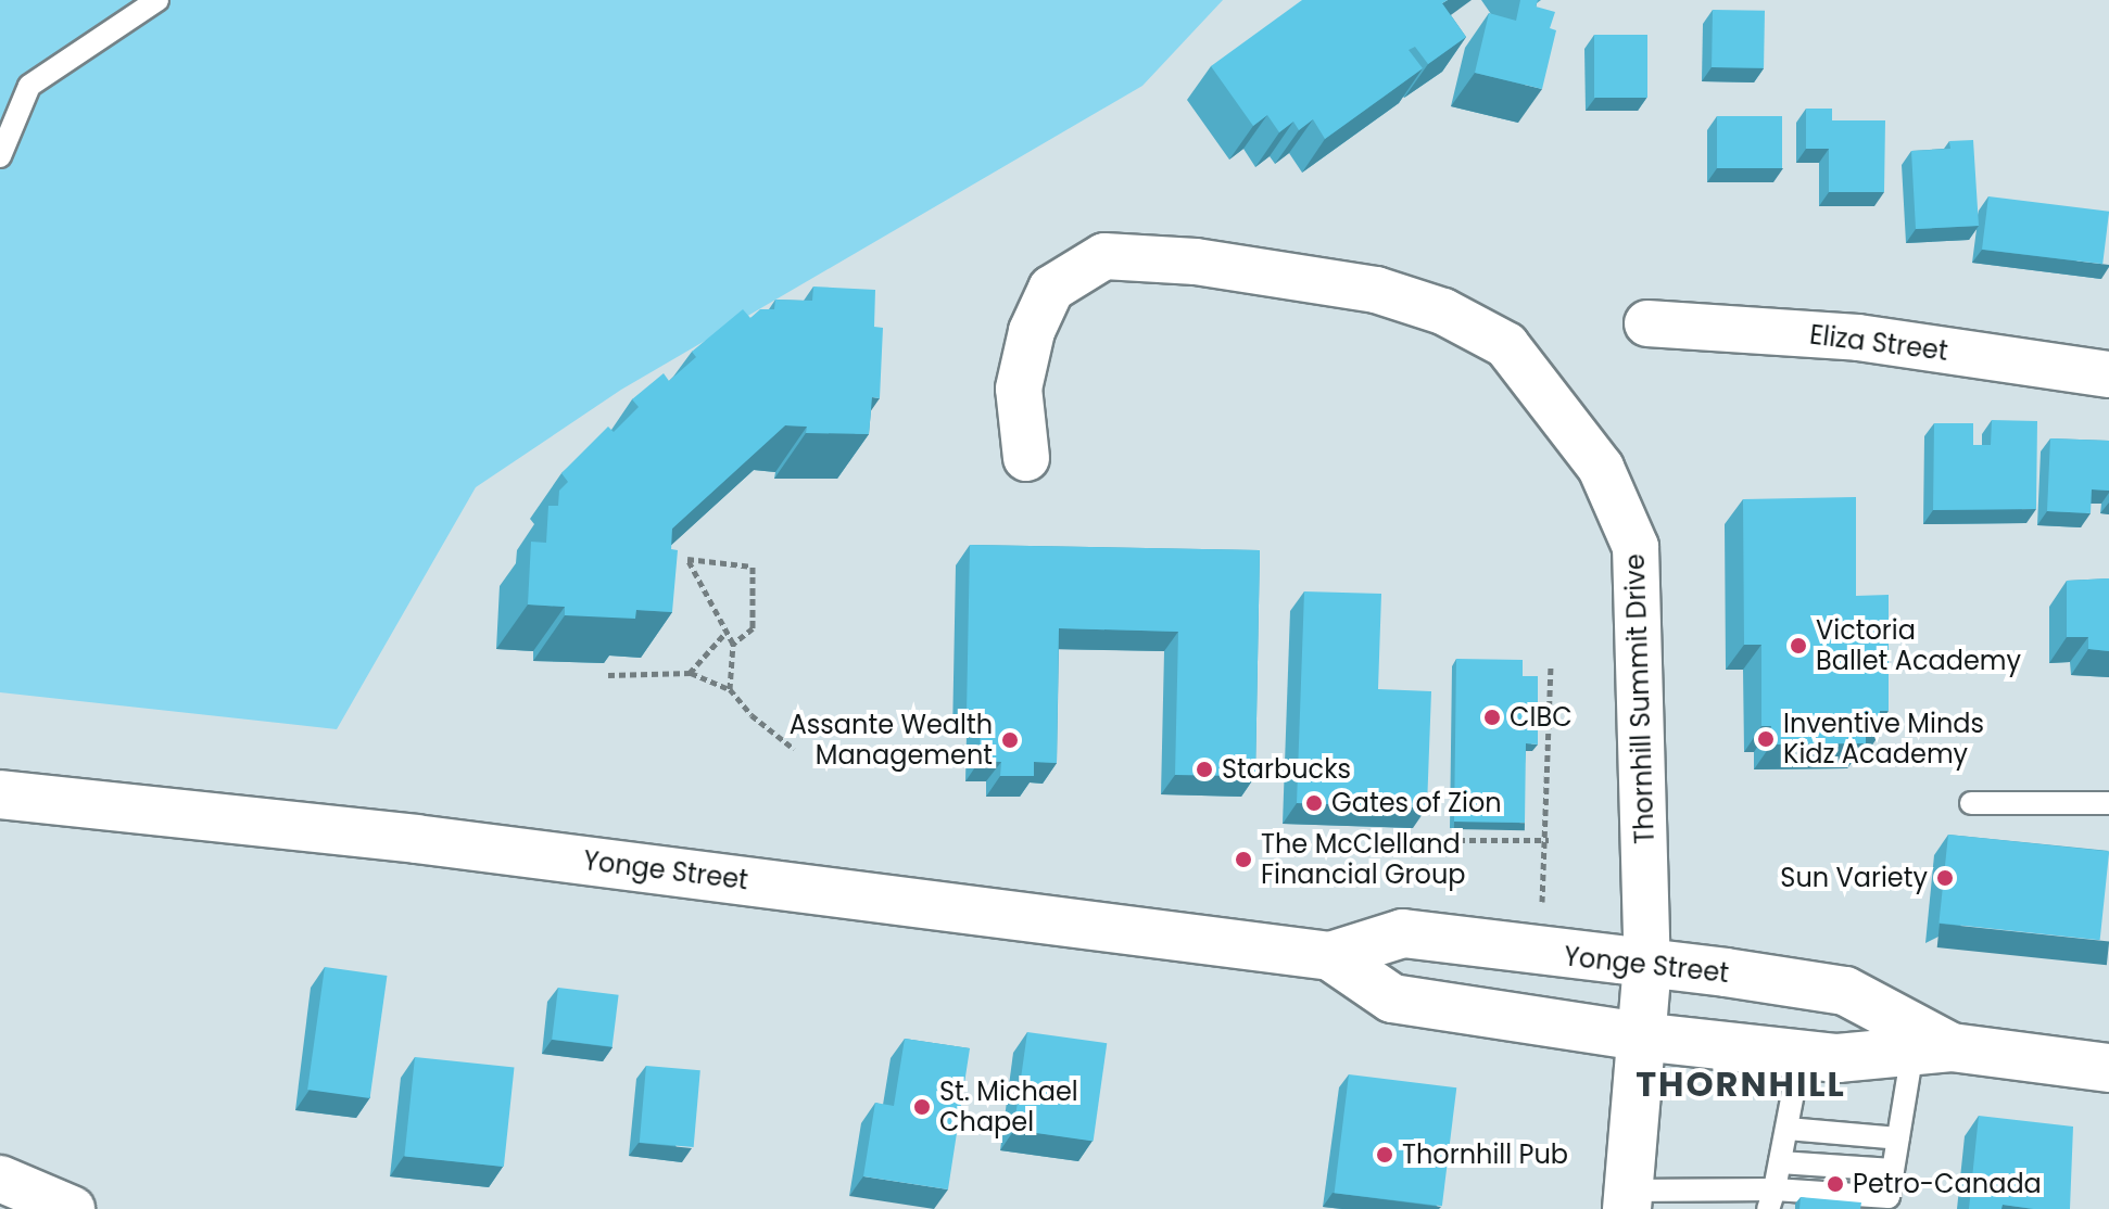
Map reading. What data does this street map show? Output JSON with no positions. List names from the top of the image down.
{
  "streets": {
    "main road": ["Yonge Street"],
    "street": ["Eliza Street", "Thornhill Summit Drive"]
  },
  "crossings": [
    ["Thornhill Summit Drive", "Yonge Street"]
  ],
  "districts": ["THORNHILL"],
  "places": [
    "Victoria Ballet Academy",
    "CIBC",
    "Inventive Minds Kidz Academy",
    "Assante Wealth Management",
    "Starbucks",
    "Gates of Zion",
    "The McClelland Financial Group",
    "Sun Variety",
    "St. Michael Chapel",
    "Thornhill Pub",
    "Petro-Canada"
  ]
}
